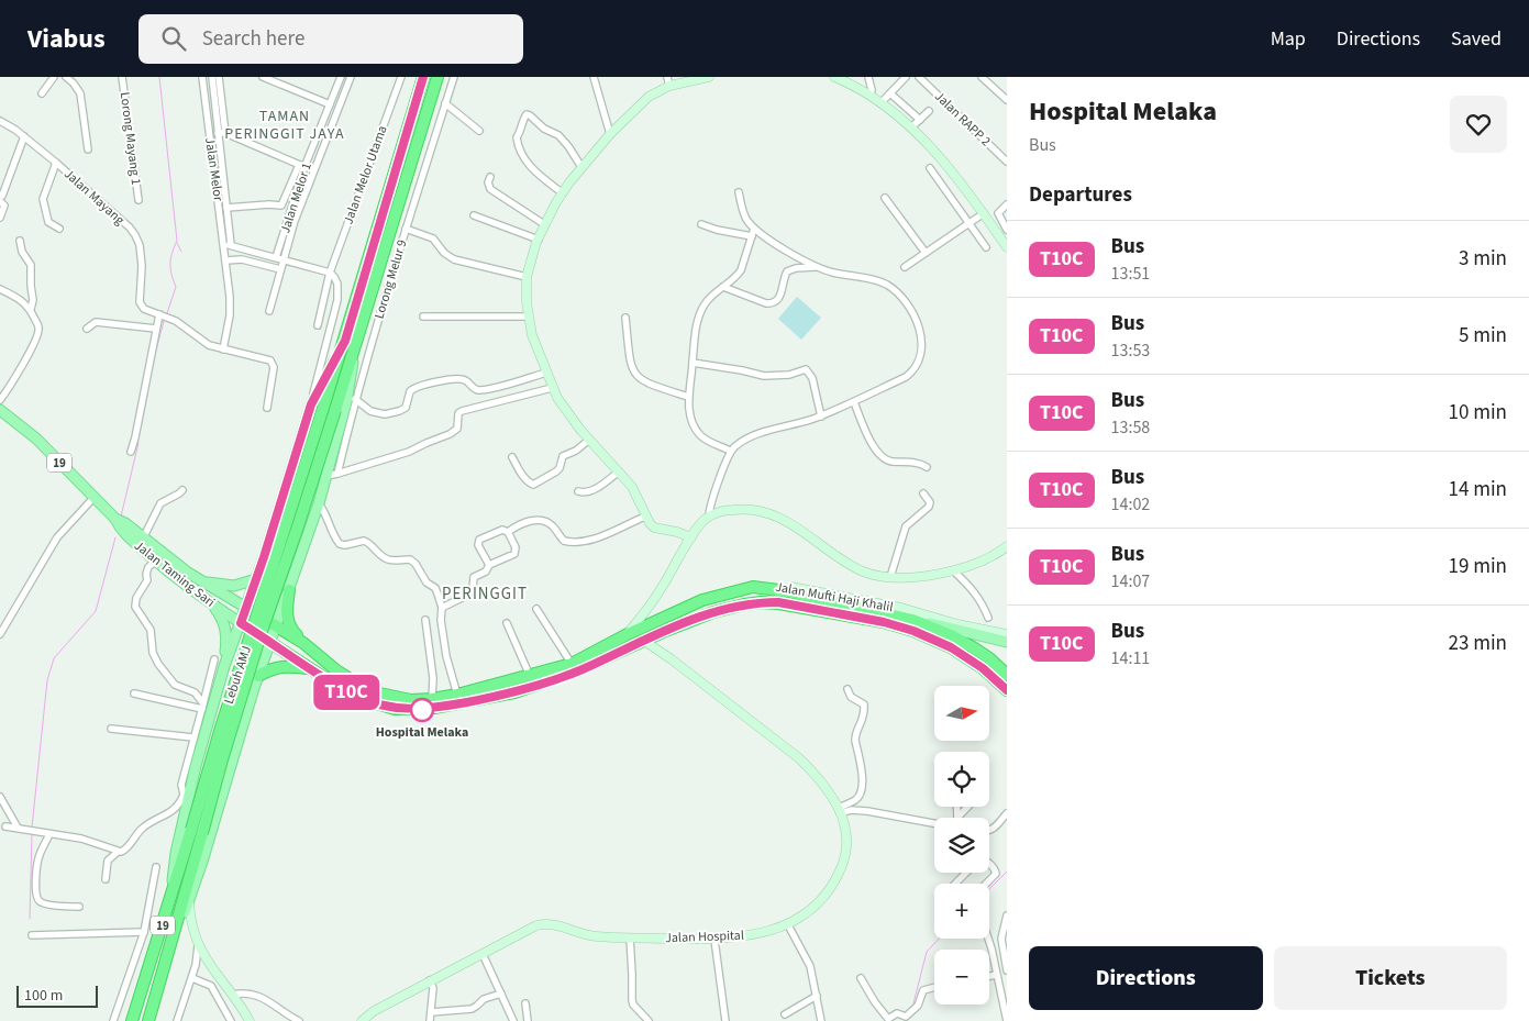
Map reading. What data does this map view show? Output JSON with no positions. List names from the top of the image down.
{
  "streets": {
    "highway": ["19", "Jalan Mufti Haji Khalil", "Lebuh AMJ"],
    "main road": ["Jalan Taming Sari"],
    "street": [
      "Jalan RAPP 2",
      "Lorong Mayang 1",
      "Jalan Melor",
      "Jalan Melor Utama",
      "Jalan Mayang",
      "Jalan Melor 1",
      "Lorong Melur 9",
      "Jalan Hospital"
    ]
  },
  "crossings": [
    ["Jalan Melor", "Jalan Mayang"],
    ["Jalan Taming Sari", "Jalan Mufti Haji Khalil"],
    ["Jalan Mufti Haji Khalil", "Jalan Hospital"]
  ],
  "districts": ["TAMAN PERINGGIT JAYA", "PERINGGIT"],
  "places": ["Hospital Melaka"],
  "lines": ["bus line T10C"],
  "scale_bar": "100 m",
  "north": "right",
  "page": {
    "header": "Viabus",
    "search": "Search here",
    "nav": ["Map", "Directions", "Saved"],
    "on_map": "T10C",
    "heading": [
      ["Hospital Melaka", "Bus"],
      "Departures"
    ],
    "list": [
      {
        "mark": "T10C",
        "name": "Bus",
        "note": "13:51",
        "value": "3 min"
      },
      {
        "mark": "T10C",
        "name": "Bus",
        "note": "13:53",
        "value": "5 min"
      },
      {
        "mark": "T10C",
        "name": "Bus",
        "note": "13:58",
        "value": "10 min"
      },
      {
        "mark": "T10C",
        "name": "Bus",
        "note": "14:02",
        "value": "14 min"
      },
      {
        "mark": "T10C",
        "name": "Bus",
        "note": "14:07",
        "value": "19 min"
      },
      {
        "mark": "T10C",
        "name": "Bus",
        "note": "14:11",
        "value": "23 min"
      }
    ],
    "map_buttons": ["+", "−"],
    "buttons": ["Directions", "Tickets"],
    "scale": "100 m"
  }
}
